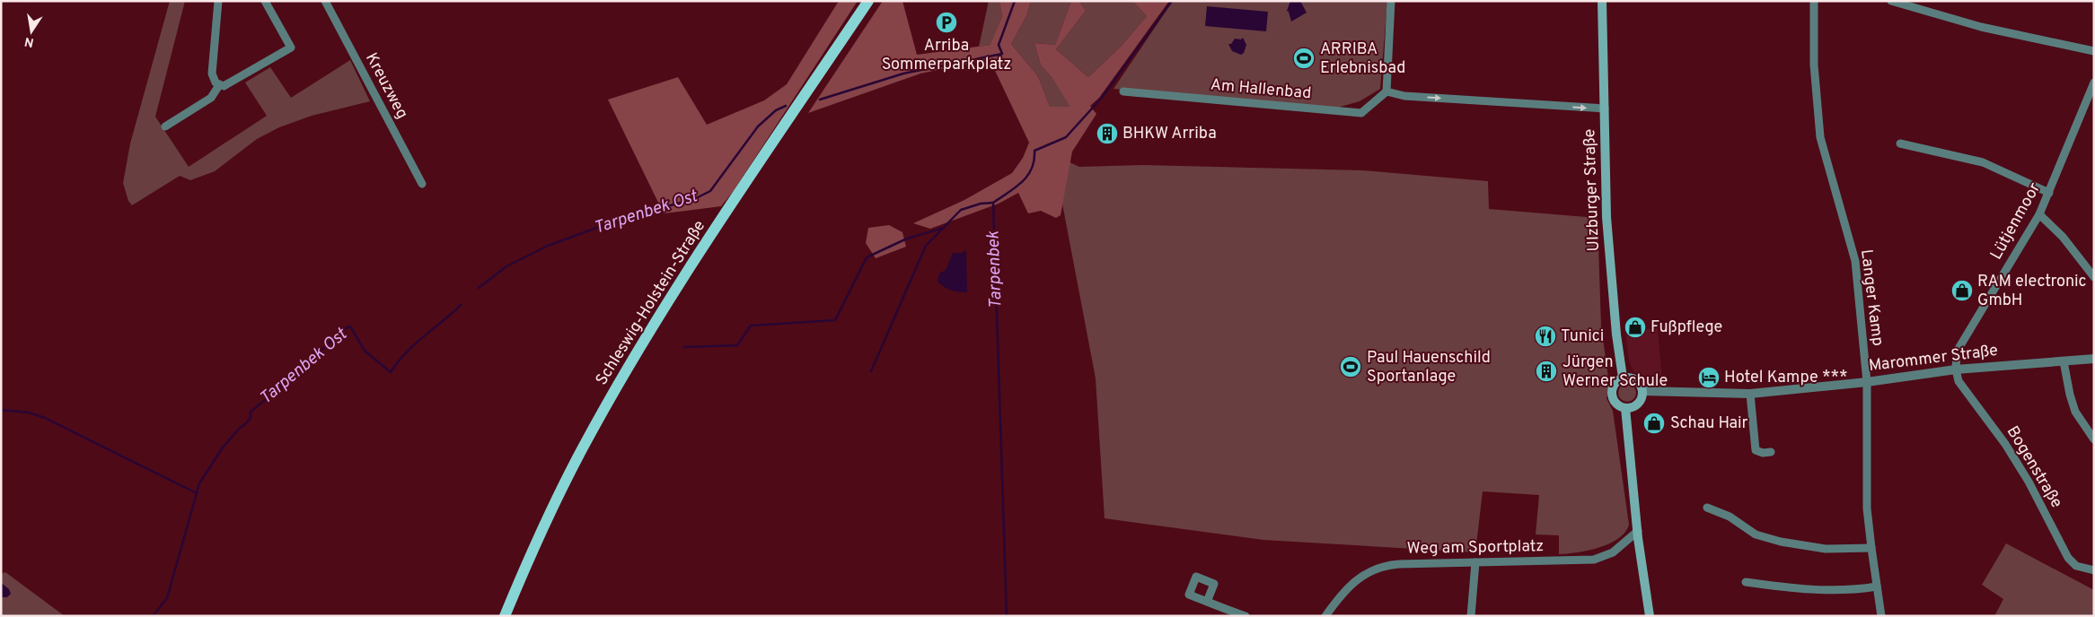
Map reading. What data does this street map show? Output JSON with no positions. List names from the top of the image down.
{
  "streets": {
    "main road": ["Ulzburger Straße", "Schleswig-Holstein-Straße"],
    "street": [
      "Kreuzweg",
      "Am Hallenbad",
      "Lütjenmoor",
      "Langer Kamp",
      "Marommer Straße",
      "Bogenstraße",
      "Weg am Sportplatz"
    ]
  },
  "crossings": [
    ["Ulzburger Straße", "Marommer Straße"],
    ["Lütjenmoor", "Marommer Straße"],
    ["Lütjenmoor", "Bogenstraße"],
    ["Langer Kamp", "Marommer Straße"],
    ["Marommer Straße", "Bogenstraße"]
  ],
  "water": ["Tarpenbek Ost", "Tarpenbek"],
  "places": {
    "parking": ["Arriba Sommerparkplatz"],
    "sports": ["ARRIBA Erlebnisbad", "Paul Hauenschild Sportanlage"],
    "building": ["BHKW Arriba", "Jürgen Werner Schule"],
    "shop": ["RAM electronic GmbH", "Fußpflege", "Schau Hair"],
    "restaurant": ["Tunici"],
    "hotel": ["Hotel Kampe ***"]
  },
  "north": "bottom"
}
